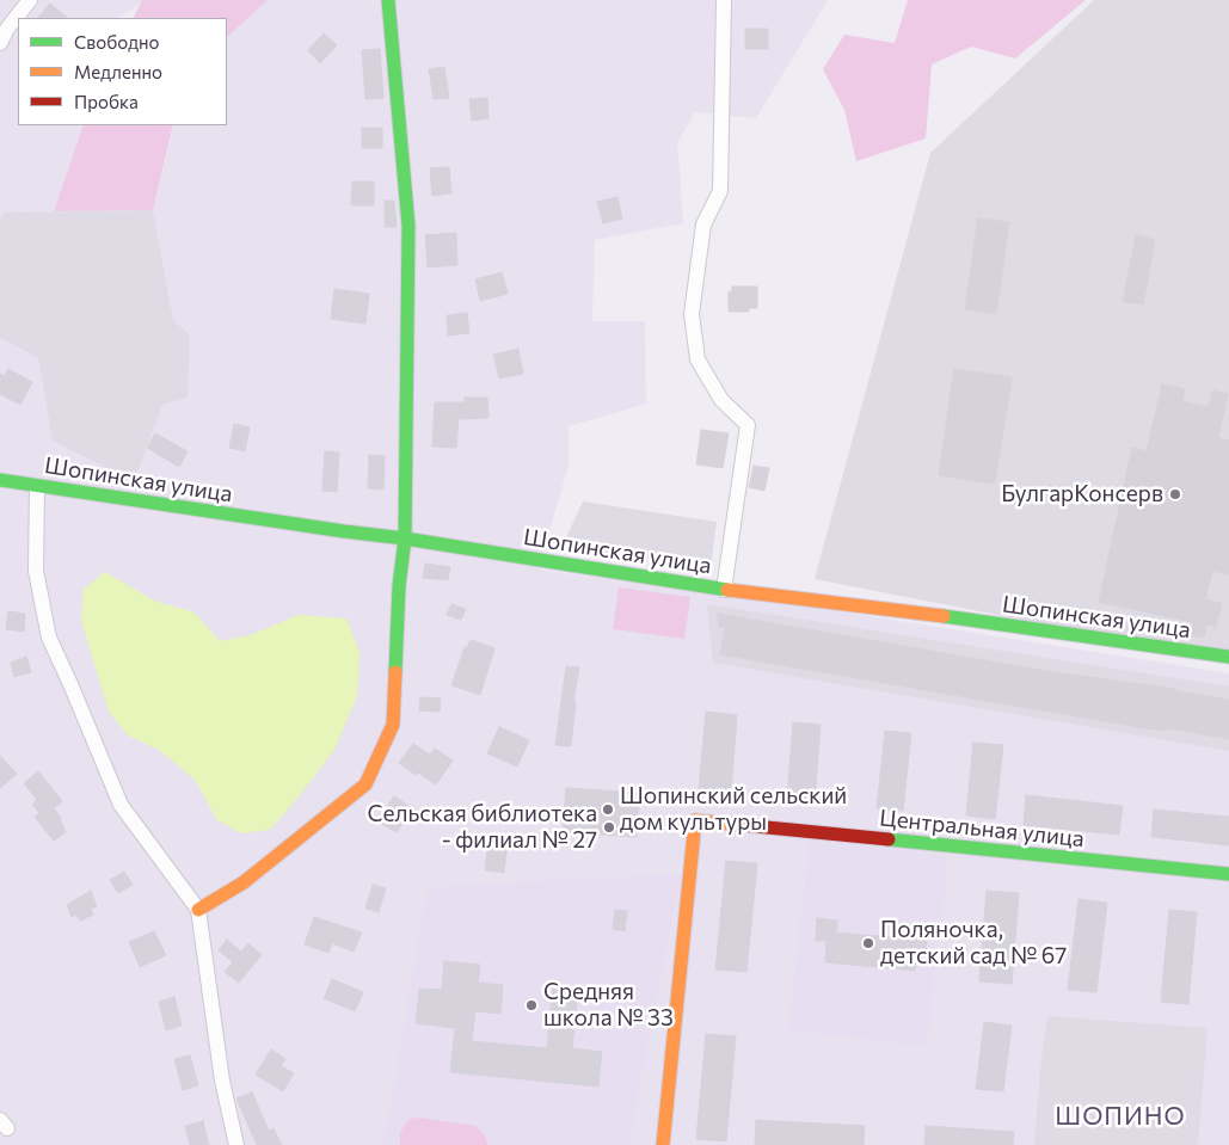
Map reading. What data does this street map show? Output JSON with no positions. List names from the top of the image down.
{
  "streets": {
    "street": ["Шопинская улица", "Центральная улица"]
  },
  "districts": ["ШОПИНО"],
  "places": [
    "БулгарКонсерв",
    "Шопинский сельский дом культуры",
    "Сельская библиотека - филиал № 27",
    "Поляночка, детский сад № 67",
    "Средняя школа № 33"
  ],
  "legend": ["Свободно", "Медленно", "Пробка"]
}
